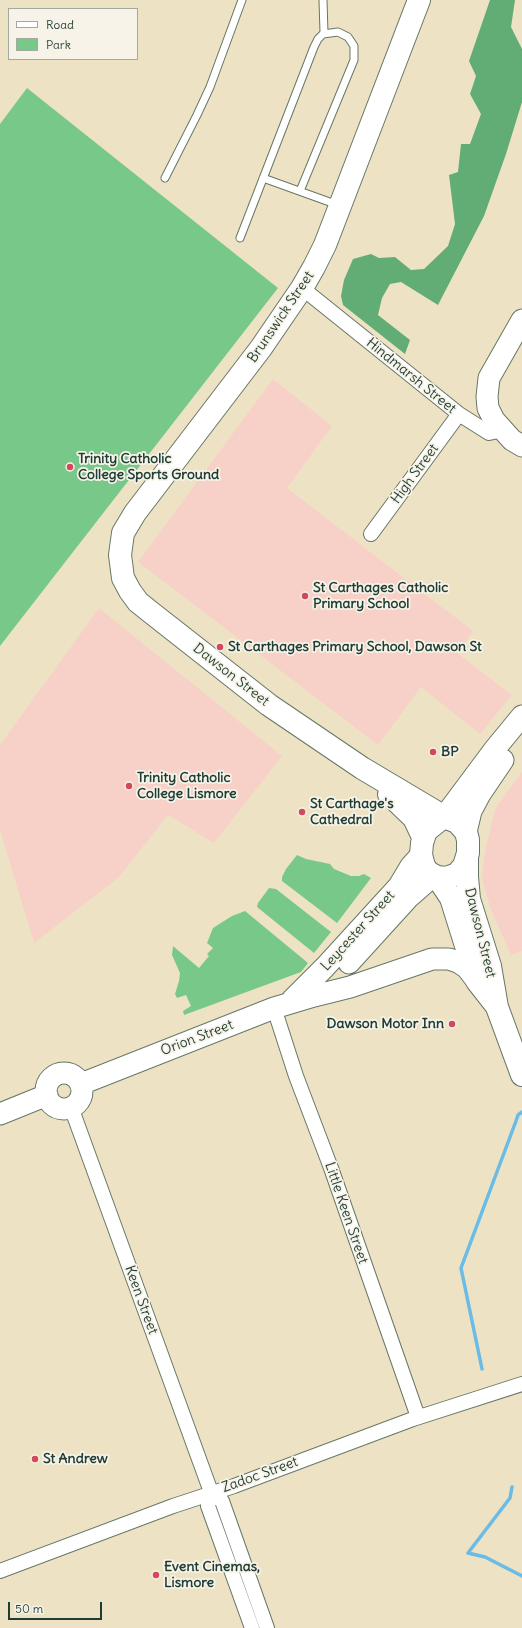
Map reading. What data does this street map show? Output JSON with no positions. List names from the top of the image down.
{
  "streets": {
    "main road": ["Brunswick Street", "Dawson Street"],
    "street": [
      "Hindmarsh Street",
      "High Street",
      "Leycester Street",
      "Orion Street",
      "Little Keen Street",
      "Keen Street",
      "Zadoc Street"
    ]
  },
  "crossings": [
    ["Brunswick Street", "Hindmarsh Street"],
    ["Brunswick Street", "Dawson Street"],
    ["Hindmarsh Street", "High Street"],
    ["Dawson Street", "Leycester Street"],
    ["Dawson Street", "Orion Street"],
    ["Leycester Street", "Orion Street"],
    ["Leycester Street", "Little Keen Street"],
    ["Orion Street", "Little Keen Street"],
    ["Orion Street", "Keen Street"],
    ["Little Keen Street", "Zadoc Street"],
    ["Keen Street", "Zadoc Street"]
  ],
  "places": [
    "Trinity Catholic College Sports Ground",
    "St Carthages Catholic Primary School",
    "St Carthages Primary School, Dawson St",
    "BP",
    "Trinity Catholic College Lismore",
    "St Carthage's Cathedral",
    "Dawson Motor Inn",
    "St Andrew",
    "Event Cinemas, Lismore"
  ],
  "legend": ["Road", "Park"],
  "scale_bar": "50 m"
}
